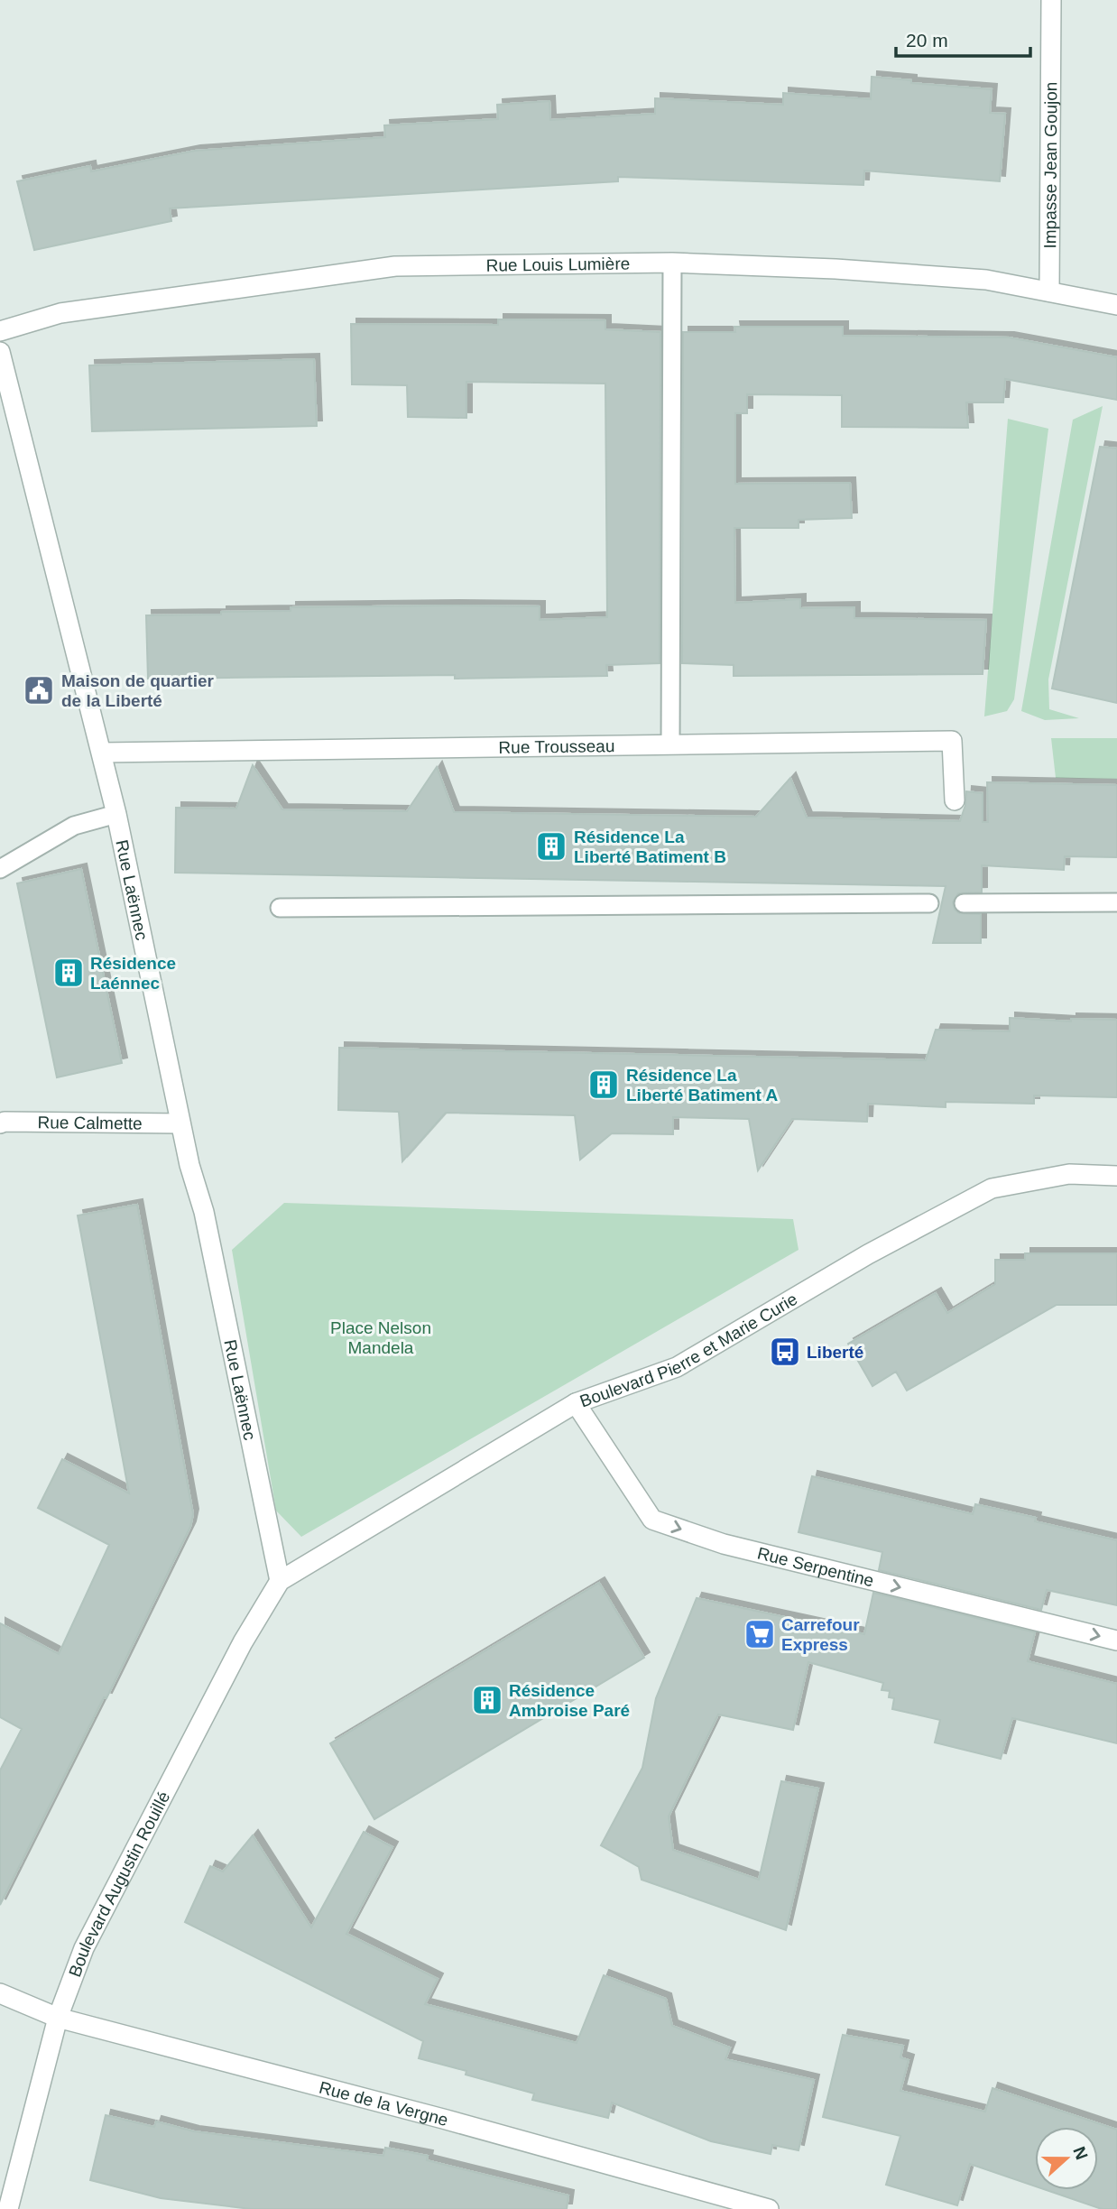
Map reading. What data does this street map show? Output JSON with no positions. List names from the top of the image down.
{
  "streets": {
    "street": [
      "Impasse Jean Goujon",
      "Rue Louis Lumière",
      "Rue Trousseau",
      "Rue Laënnec",
      "Rue Calmette",
      "Boulevard Pierre et Marie Curie",
      "Rue Serpentine",
      "Boulevard Augustin Rouillé",
      "Rue de la Vergne"
    ]
  },
  "crossings": [
    ["Impasse Jean Goujon", "Rue Louis Lumière"],
    ["Rue Trousseau", "Rue Laënnec"],
    ["Rue Laënnec", "Rue Calmette"],
    ["Rue Laënnec", "Boulevard Pierre et Marie Curie"],
    ["Rue Laënnec", "Boulevard Augustin Rouillé"],
    ["Boulevard Pierre et Marie Curie", "Rue Serpentine"],
    ["Boulevard Pierre et Marie Curie", "Boulevard Augustin Rouillé"],
    ["Boulevard Augustin Rouillé", "Rue de la Vergne"]
  ],
  "one_way": ["Rue Serpentine"],
  "parks": ["Place Nelson Mandela"],
  "places": {
    "public building": ["Maison de quartier de la Liberté"],
    "building": [
      "Résidence La Liberté Batiment B",
      "Résidence Laénnec",
      "Résidence La Liberté Batiment A",
      "Résidence Ambroise Paré"
    ],
    "bus stop": ["Liberté"],
    "supermarket": ["Carrefour Express"]
  },
  "scale_bar": "20 m",
  "north": "right"
}
